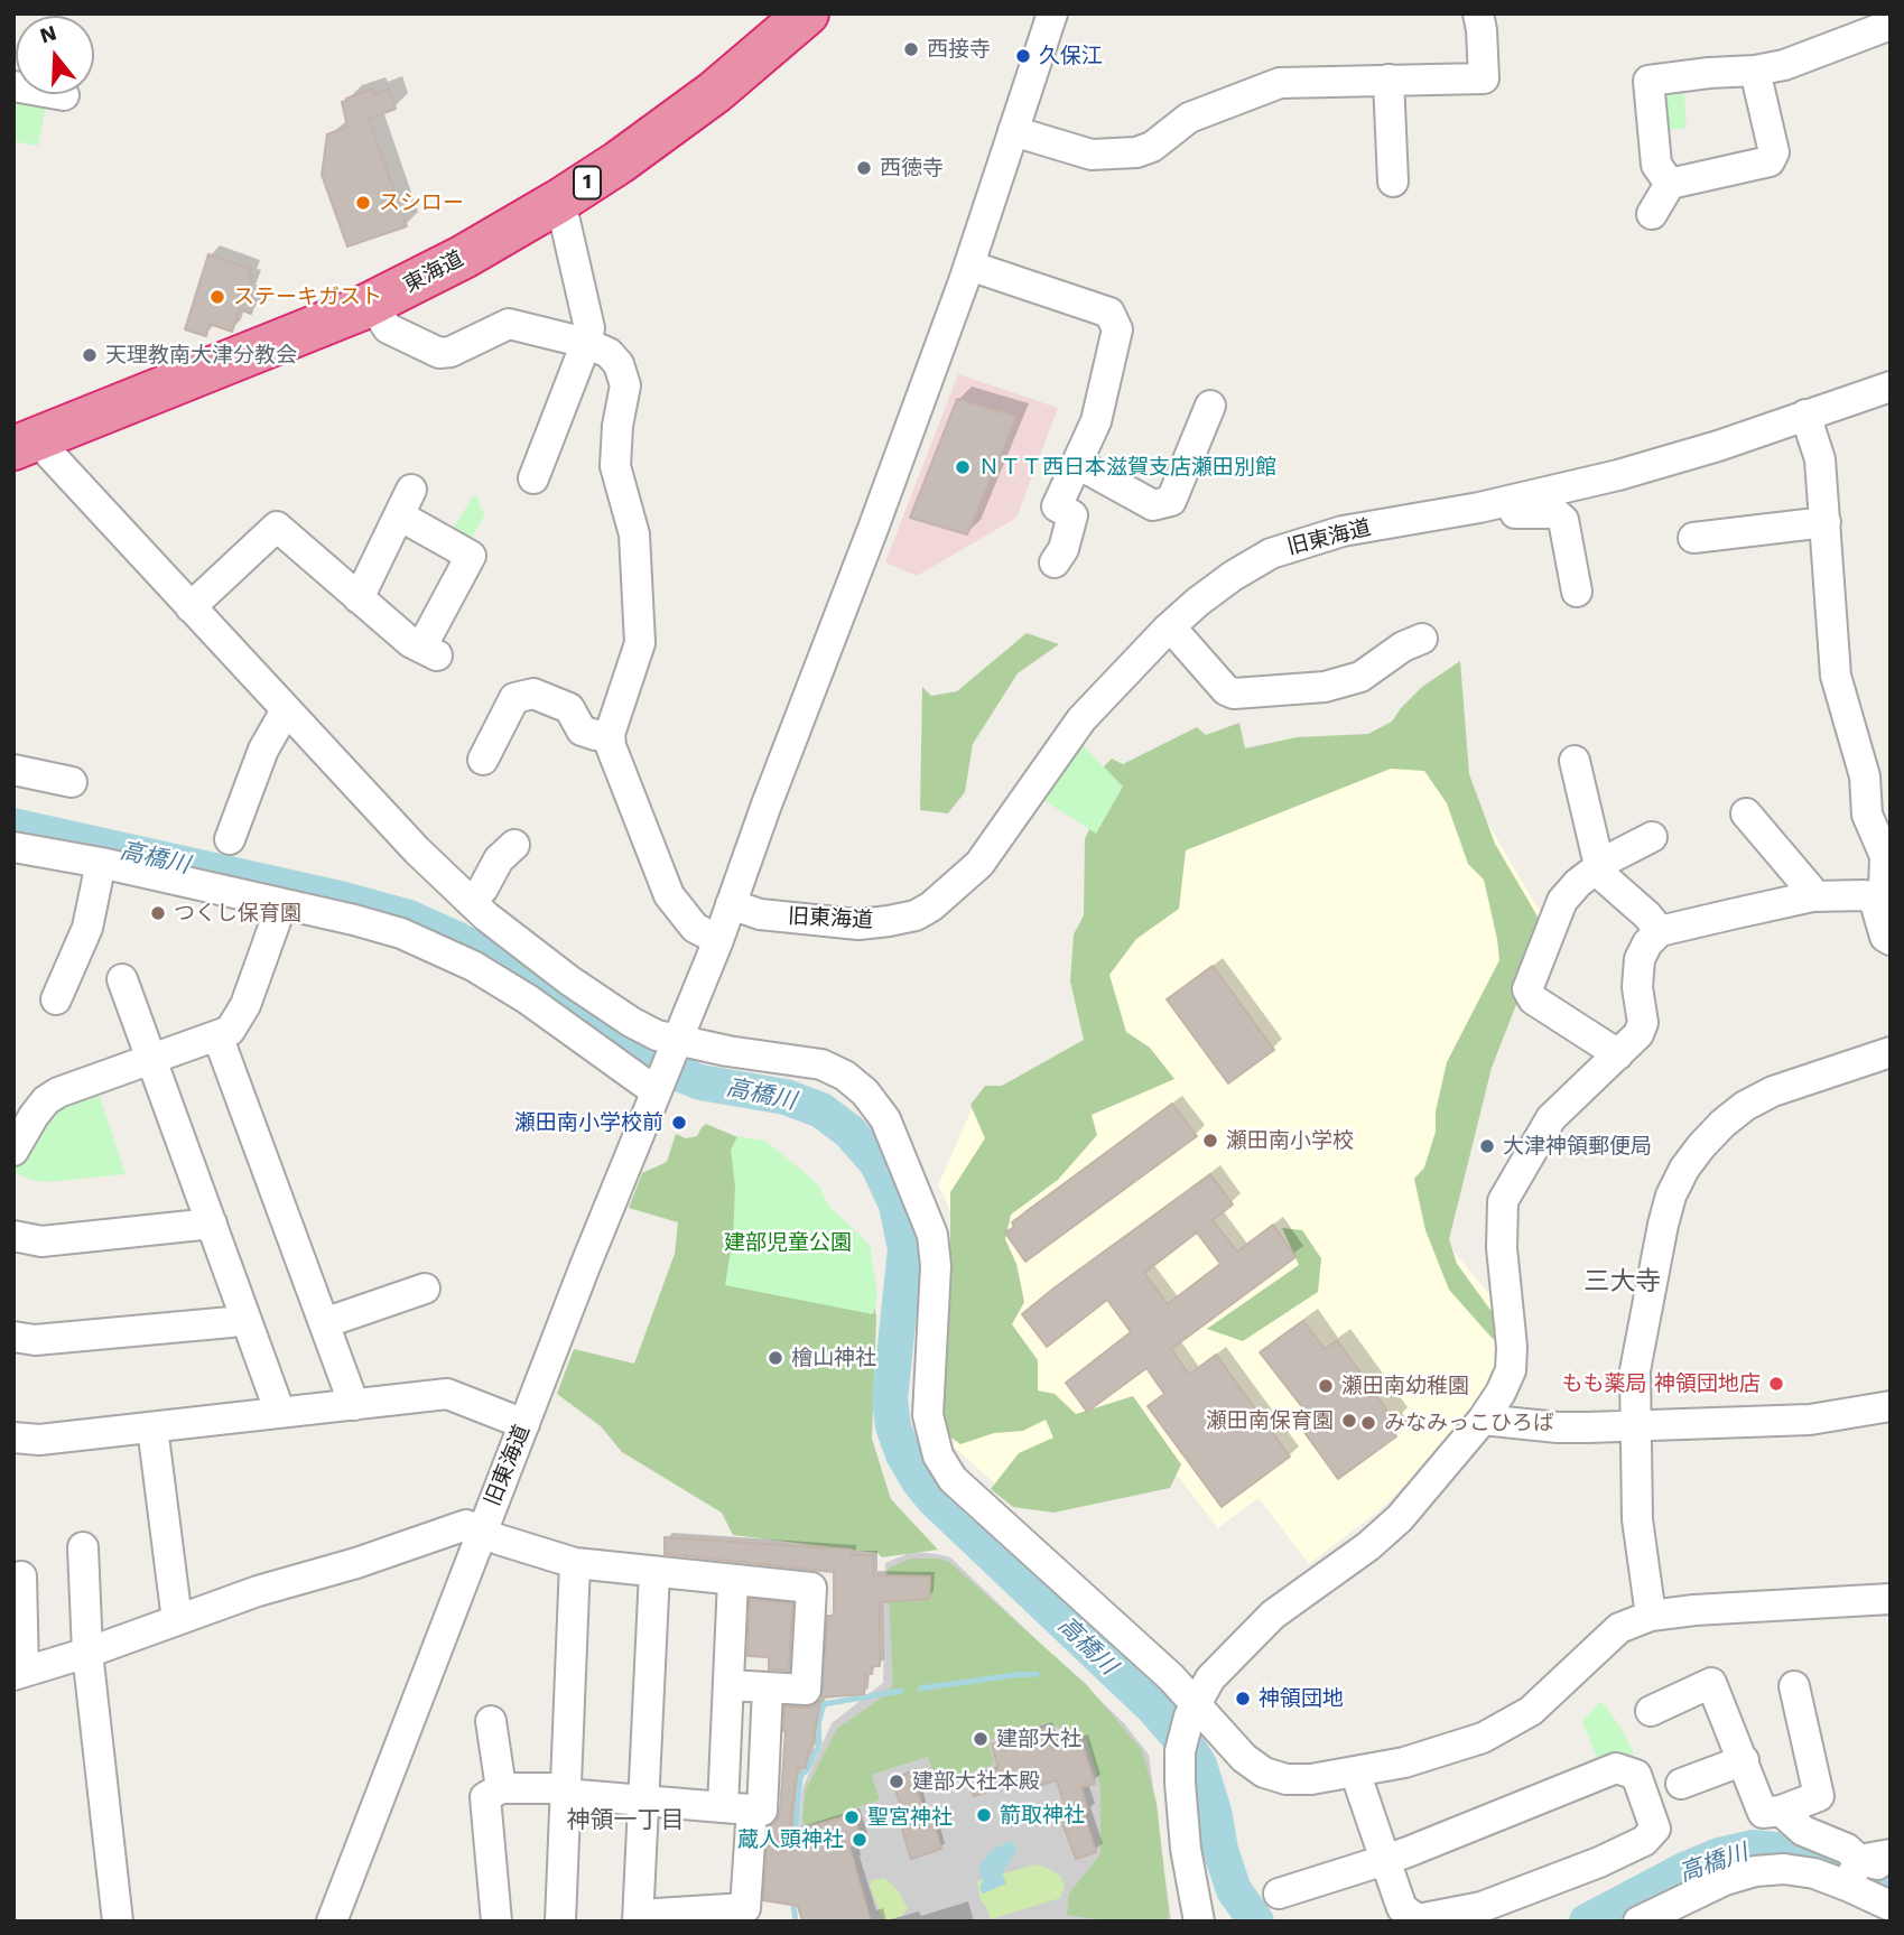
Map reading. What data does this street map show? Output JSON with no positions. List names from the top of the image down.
{
  "streets": {
    "highway": ["1", "東海道"],
    "street": ["旧東海道"]
  },
  "districts": ["三大寺", "神領一丁目"],
  "water": ["高橋川"],
  "parks": ["建部児童公園"],
  "places": [
    "西接寺",
    "久保江",
    "西徳寺",
    "スシロー",
    "ステーキガスト",
    "天理教南大津分教会",
    "ＮＴＴ西日本滋賀支店瀬田別館",
    "つくし保育園",
    "瀬田南小学校前",
    "瀬田南小学校",
    "大津神領郵便局",
    "檜山神社",
    "もも薬局 神領団地店",
    "瀬田南幼稚園",
    "瀬田南保育園",
    "みなみっこひろば",
    "神領団地",
    "建部大社",
    "建部大社本殿",
    "箭取神社",
    "聖宮神社",
    "蔵人頭神社"
  ],
  "north": "top"
}
